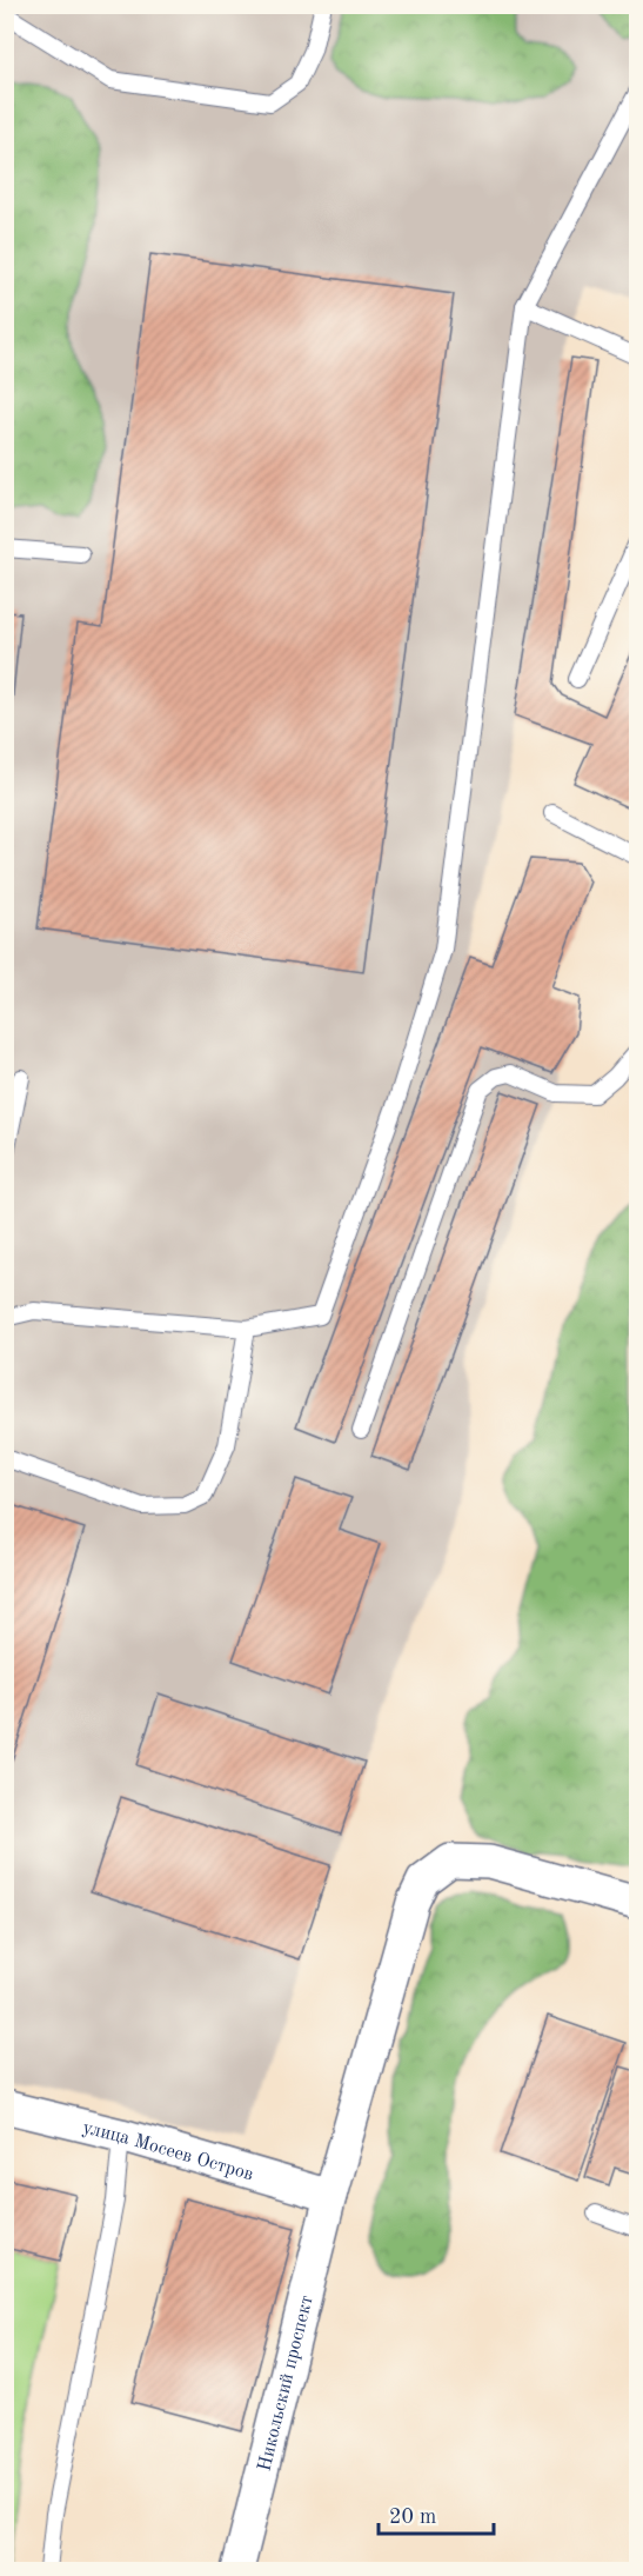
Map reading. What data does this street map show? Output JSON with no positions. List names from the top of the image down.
{
  "streets": {
    "street": ["улица Мосеев Остров", "Никольский проспект"]
  },
  "crossings": [
    ["улица Мосеев Остров", "Никольский проспект"]
  ],
  "scale_bar": "20 m"
}
